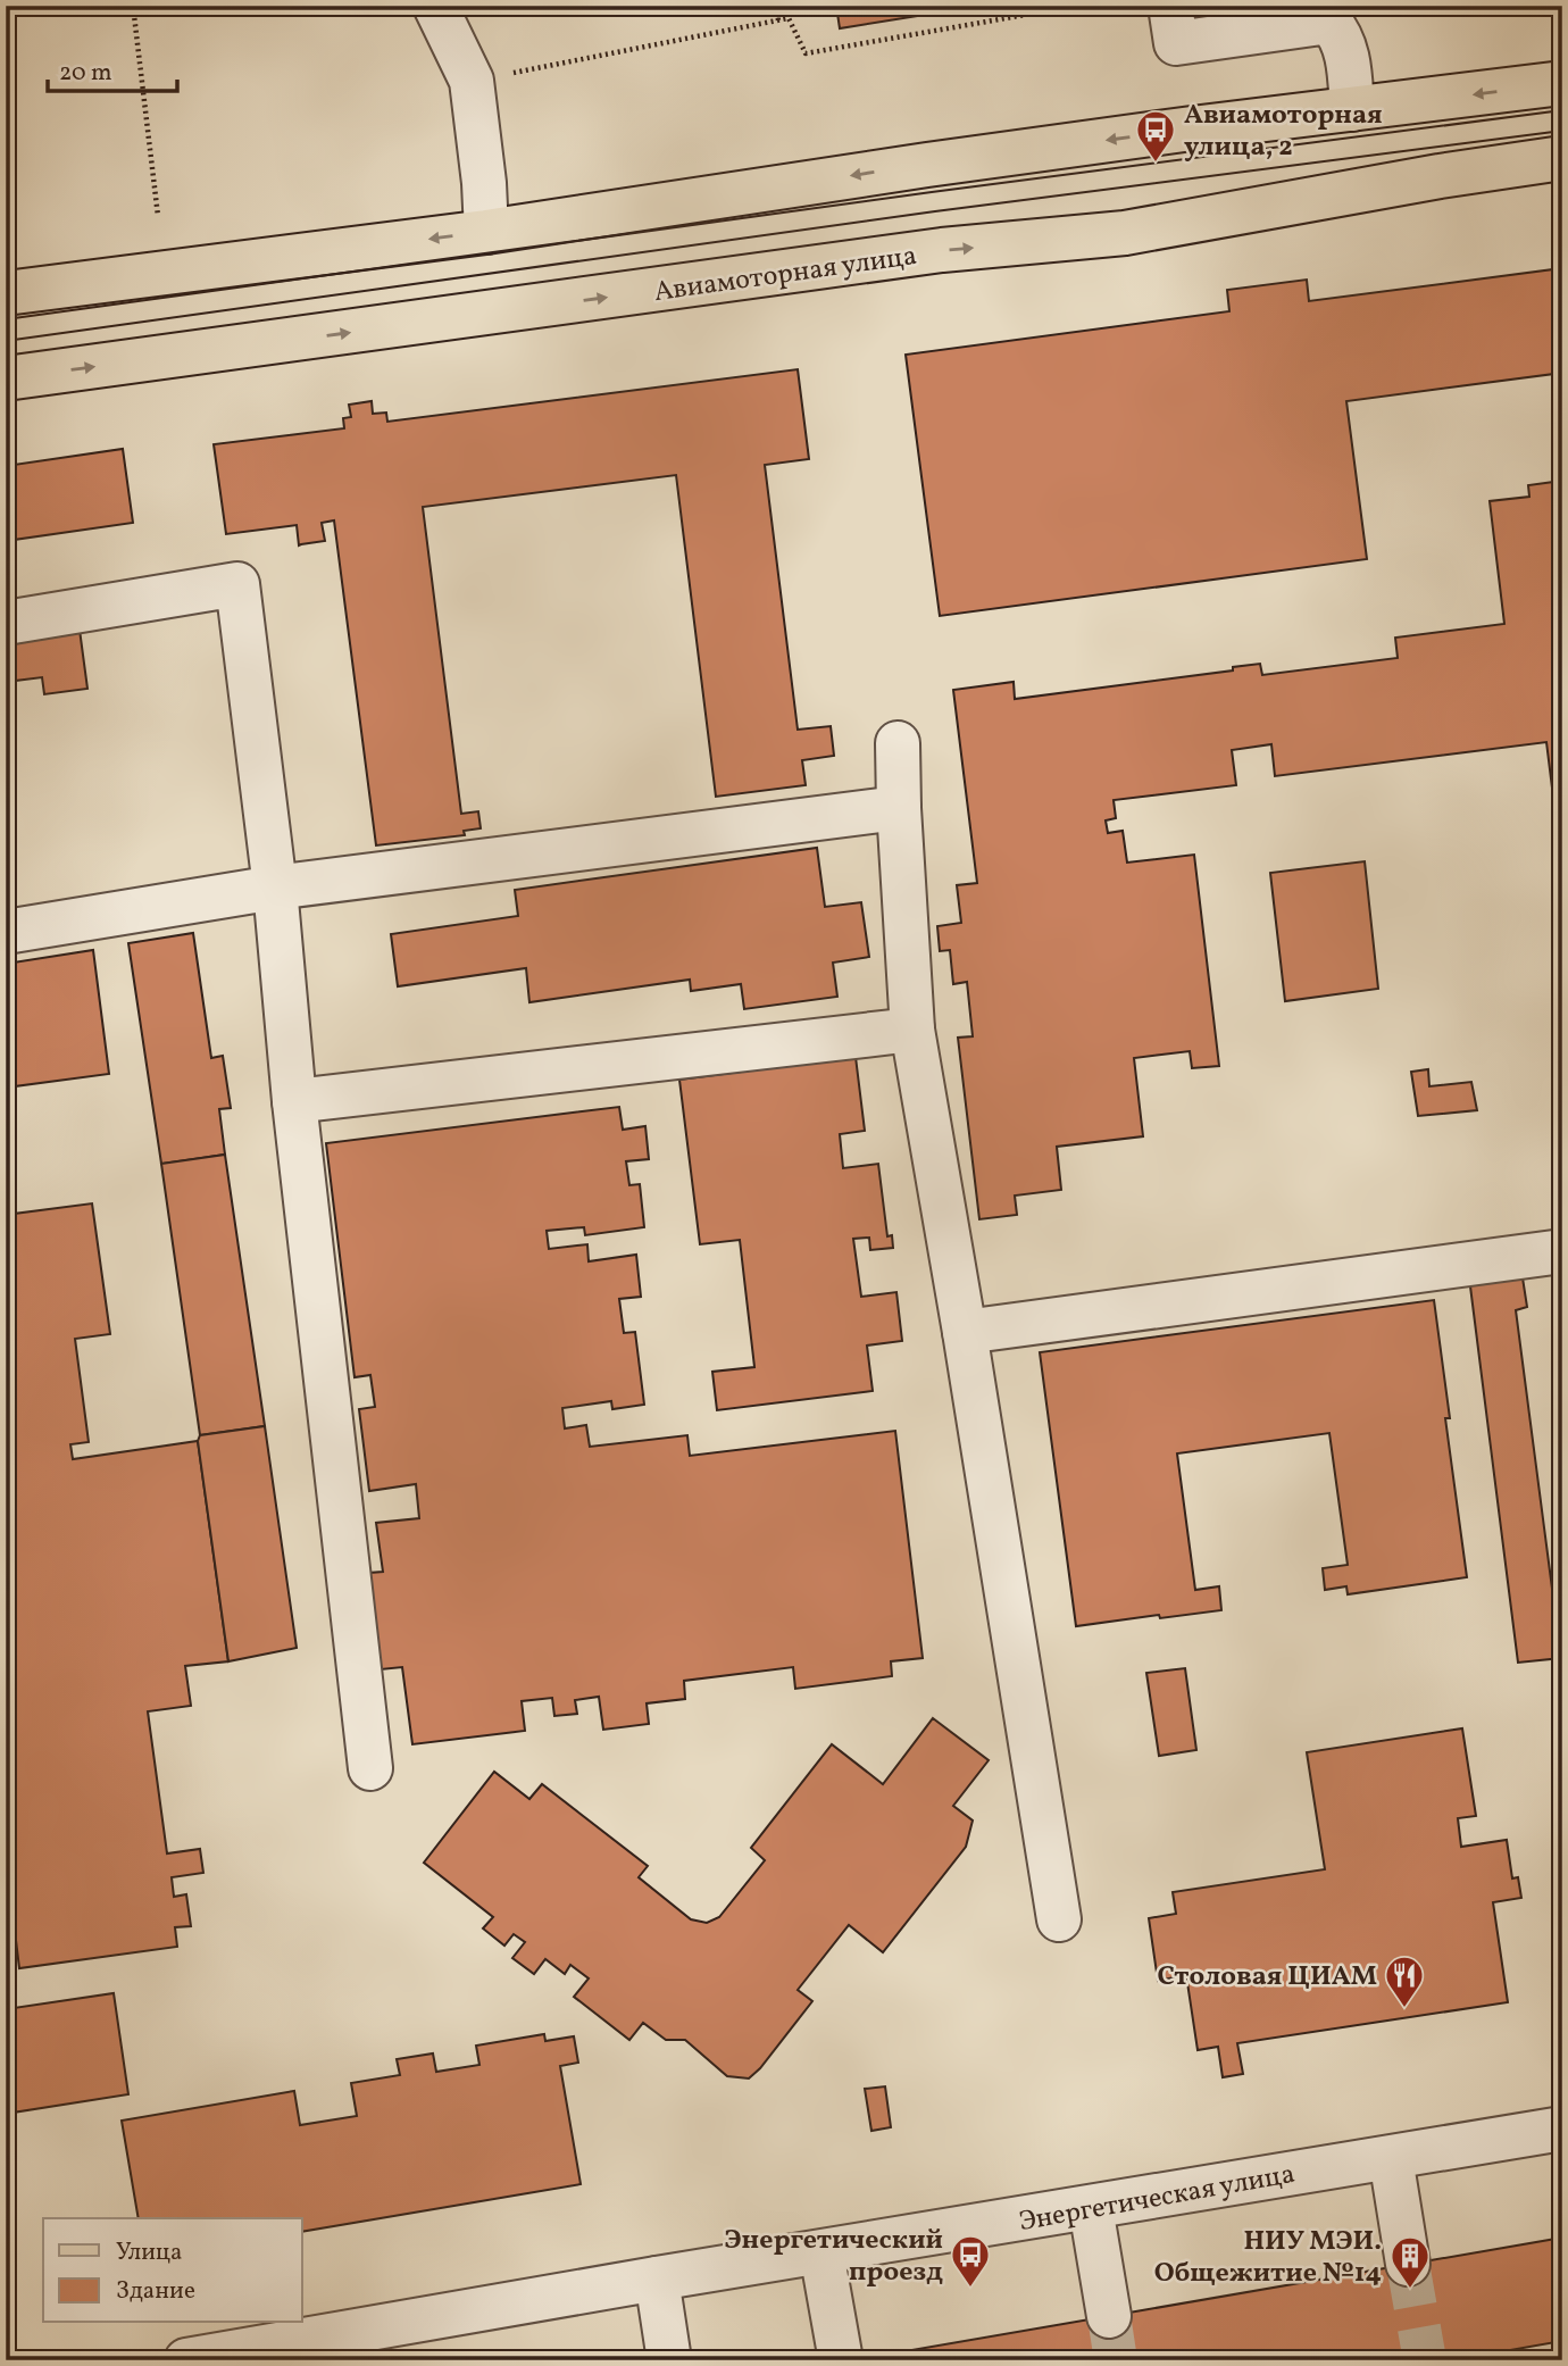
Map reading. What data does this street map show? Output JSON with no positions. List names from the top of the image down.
{
  "streets": {
    "main road": ["Авиамоторная улица"],
    "street": ["Энергетическая улица"]
  },
  "places": {
    "bus stop": ["Авиамоторная улица, 2", "Энергетический проезд"],
    "restaurant": ["Столовая ЦИАМ"],
    "building": ["НИУ МЭИ. Общежитие №14"]
  },
  "legend": ["Улица", "Здание"],
  "scale_bar": "20 m"
}
